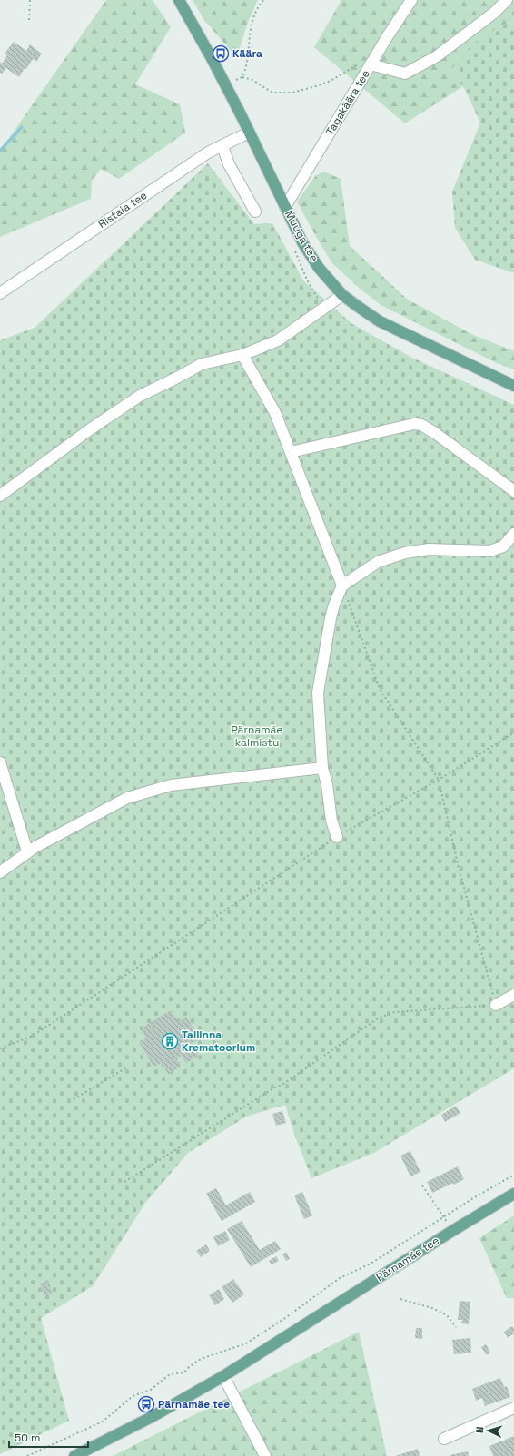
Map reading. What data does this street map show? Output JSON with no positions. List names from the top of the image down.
{
  "streets": {
    "main road": ["Muuga tee", "Pärnamäe tee"],
    "street": ["Tagakäära tee", "Ristaia tee"]
  },
  "crossings": [
    ["Tagakäära tee", "Muuga tee"],
    ["Ristaia tee", "Muuga tee"]
  ],
  "parks": ["Pärnamäe kalmistu"],
  "places": {
    "bus stop": ["Käära", "Pärnamäe tee"],
    "building": ["Tallinna Krematoorium"]
  },
  "scale_bar": "50 m",
  "north": "left"
}
